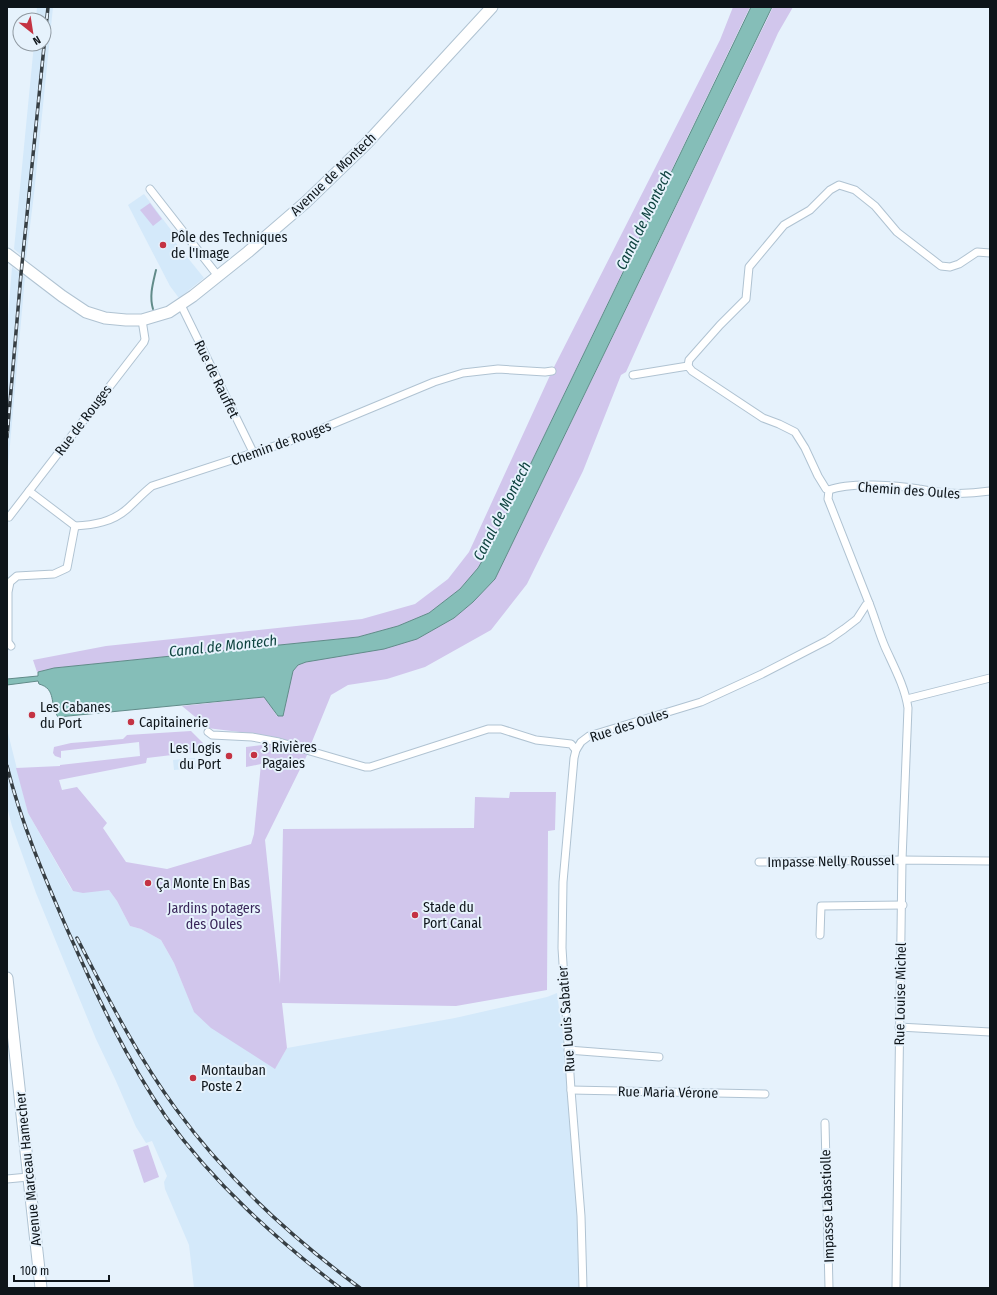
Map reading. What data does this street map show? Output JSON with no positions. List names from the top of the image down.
{
  "streets": {
    "main road": ["Avenue de Montech", "Avenue Marceau Hamecher"],
    "street": [
      "Rue de Rauffet",
      "Rue de Rouges",
      "Chemin de Rouges",
      "Chemin des Oules",
      "Rue des Oules",
      "Impasse Nelly Roussel",
      "Rue Louise Michel",
      "Rue Louis Sabatier",
      "Rue Maria Vérone",
      "Impasse Labastiolle"
    ]
  },
  "crossings": [
    ["Avenue de Montech", "Rue de Rauffet"],
    ["Avenue de Montech", "Rue de Rouges"],
    ["Rue de Rauffet", "Chemin de Rouges"],
    ["Rue des Oules", "Rue Louise Michel"],
    ["Rue des Oules", "Rue Louis Sabatier"],
    ["Impasse Nelly Roussel", "Rue Louise Michel"],
    ["Rue Louis Sabatier", "Rue Maria Vérone"]
  ],
  "water": ["Canal de Montech"],
  "parks": ["Jardins potagers des Oules"],
  "places": [
    "Pôle des Techniques de l'Image",
    "Les Cabanes du Port",
    "Capitainerie",
    "3 Rivières Pagaies",
    "Les Logis du Port",
    "Ça Monte En Bas",
    "Stade du Port Canal",
    "Montauban Poste 2"
  ],
  "scale_bar": "100 m",
  "north": "bottom right"
}
